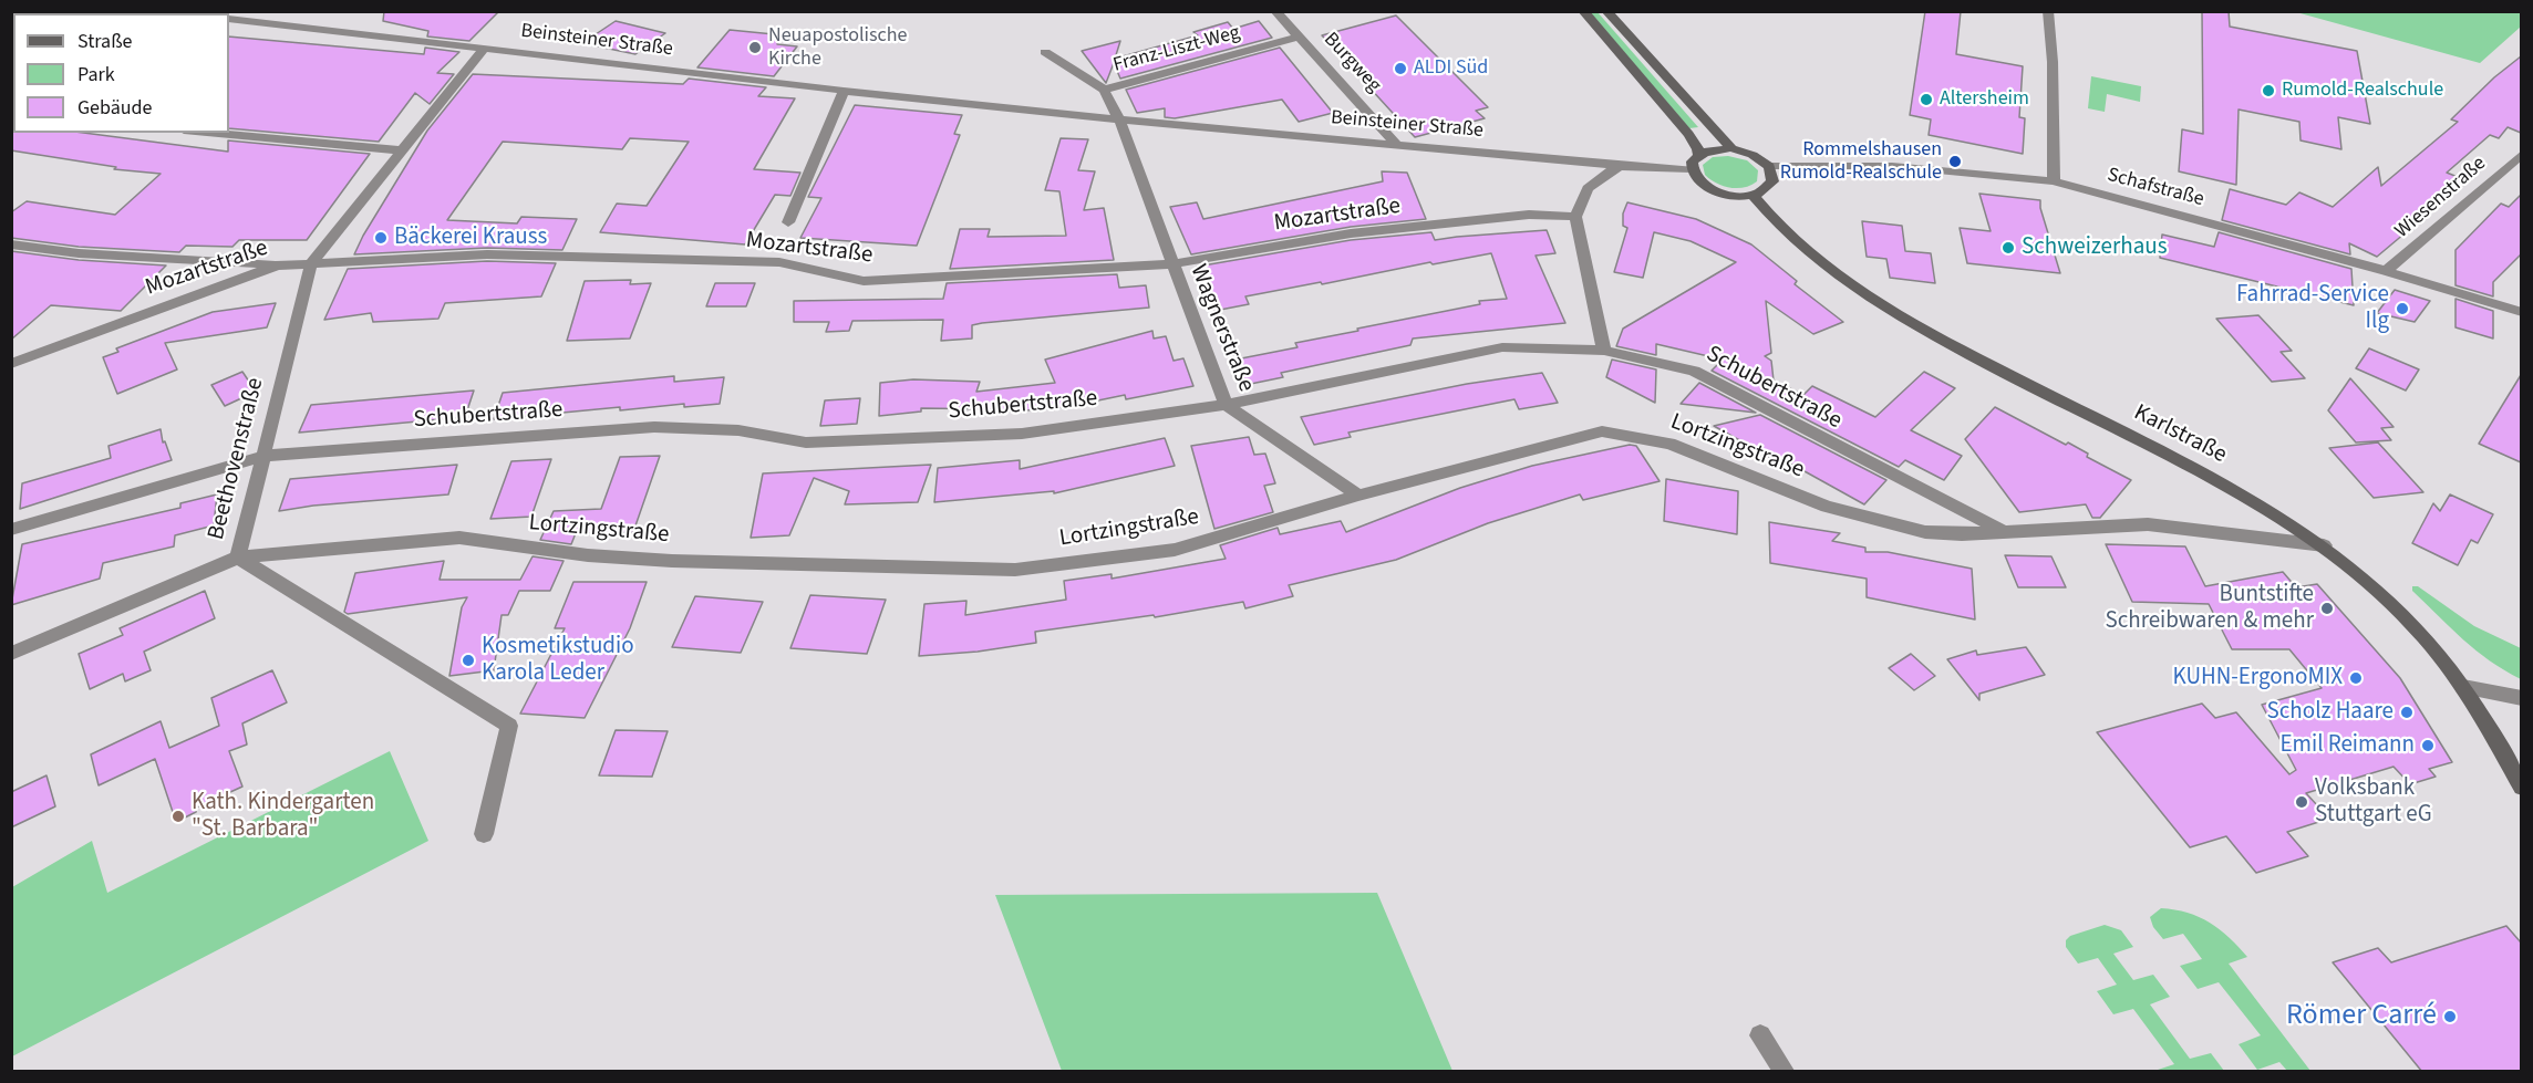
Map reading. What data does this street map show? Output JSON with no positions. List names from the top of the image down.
{
  "streets": {
    "main road": ["Karlstraße"],
    "street": [
      "Beinsteiner Straße",
      "Franz-Liszt-Weg",
      "Burgweg",
      "Schafstraße",
      "Wiesenstraße",
      "Mozartstraße",
      "Wagnerstraße",
      "Schubertstraße",
      "Lortzingstraße",
      "Beethovenstraße"
    ]
  },
  "crossings": [
    ["Beinsteiner Straße", "Burgweg"],
    ["Beinsteiner Straße", "Wagnerstraße"],
    ["Beinsteiner Straße", "Beethovenstraße"],
    ["Franz-Liszt-Weg", "Burgweg"],
    ["Schafstraße", "Wiesenstraße"],
    ["Mozartstraße", "Wagnerstraße"],
    ["Mozartstraße", "Beethovenstraße"],
    ["Wagnerstraße", "Schubertstraße"],
    ["Wagnerstraße", "Lortzingstraße"],
    ["Schubertstraße", "Lortzingstraße"],
    ["Schubertstraße", "Beethovenstraße"],
    ["Karlstraße", "Lortzingstraße"],
    ["Lortzingstraße", "Beethovenstraße"]
  ],
  "places": [
    "Neuapostolische Kirche",
    "ALDI Süd",
    "Rumold-Realschule",
    "Altersheim",
    "Rommelshausen Rumold-Realschule",
    "Bäckerei Krauss",
    "Schweizerhaus",
    "Fahrrad-Service Ilg",
    "Buntstifte Schreibwaren & mehr",
    "Kosmetikstudio Karola Leder",
    "KUHN-ErgonoMIX",
    "Scholz Haare",
    "Emil Reimann",
    "Volksbank Stuttgart eG",
    "Kath. Kindergarten \"St. Barbara\"",
    "Römer Carré"
  ],
  "legend": ["Straße", "Park", "Gebäude"]
}
